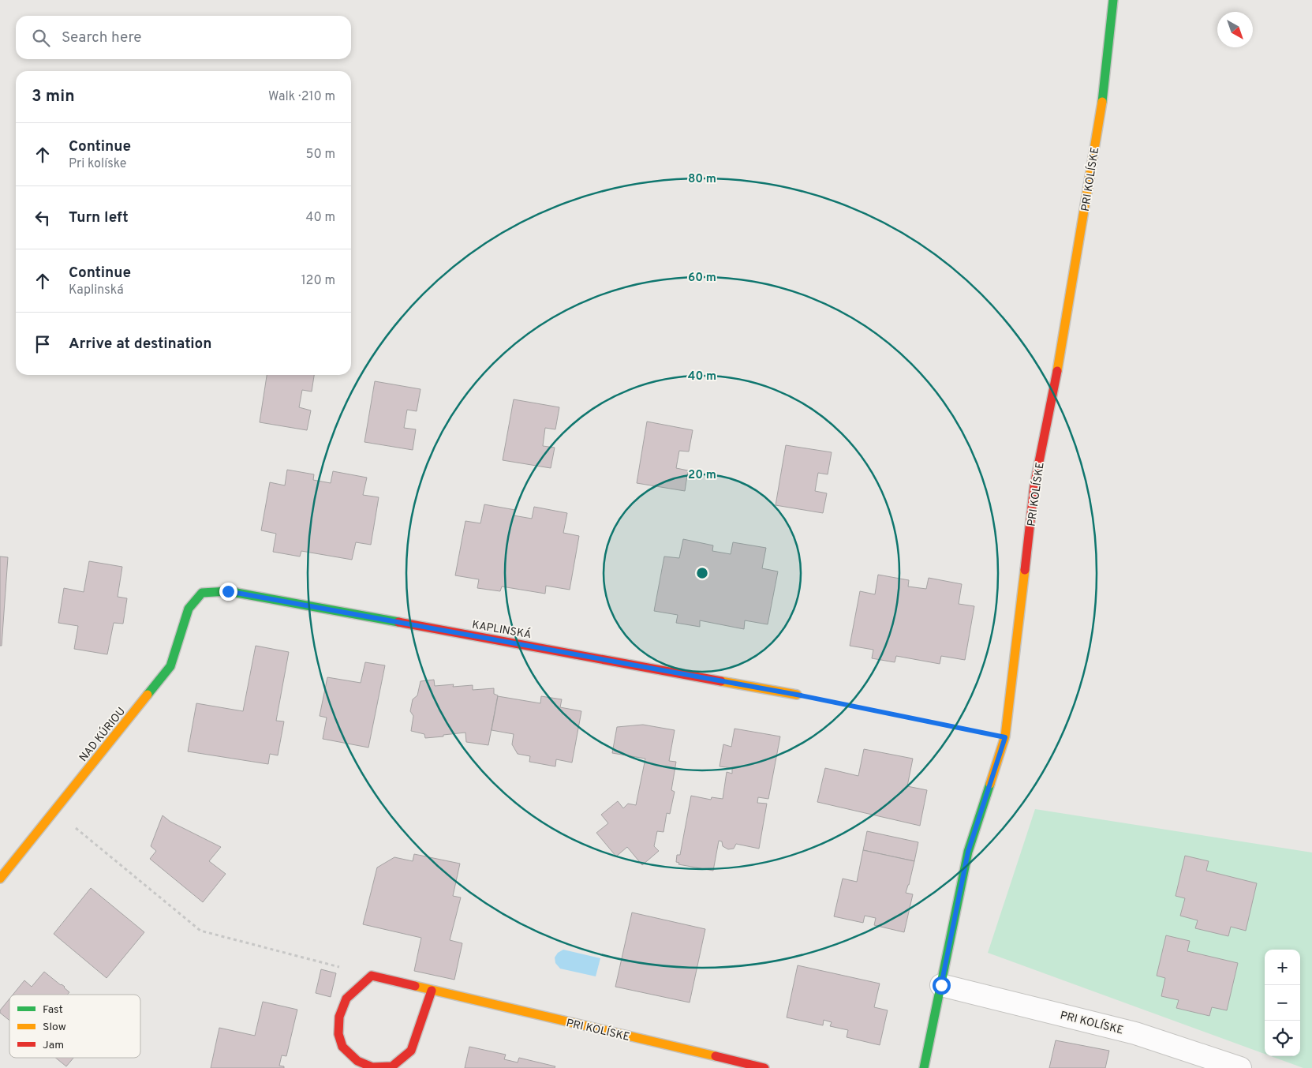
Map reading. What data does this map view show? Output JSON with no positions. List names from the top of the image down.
{
  "streets": {
    "street": ["PRI KOLÍSKE", "KAPLINSKÁ", "NAD KÚRIOU"]
  },
  "crossings": [
    ["KAPLINSKÁ", "NAD KÚRIOU"]
  ],
  "legend": ["Fast", "Slow", "Jam"],
  "north": "bottom right",
  "page": {
    "search": "Search here",
    "heading": ["3 min", "Walk · 210 m"],
    "list": [
      ["Continue", "Pri kolíske", "50 m"],
      ["Turn left", "40 m"],
      ["Continue", "Kaplinská", "120 m"],
      "Arrive at destination"
    ],
    "map_buttons": ["+", "−"]
  },
  "rings": [
    "80 m",
    "60 m",
    "40 m",
    "20 m"
  ]
}
